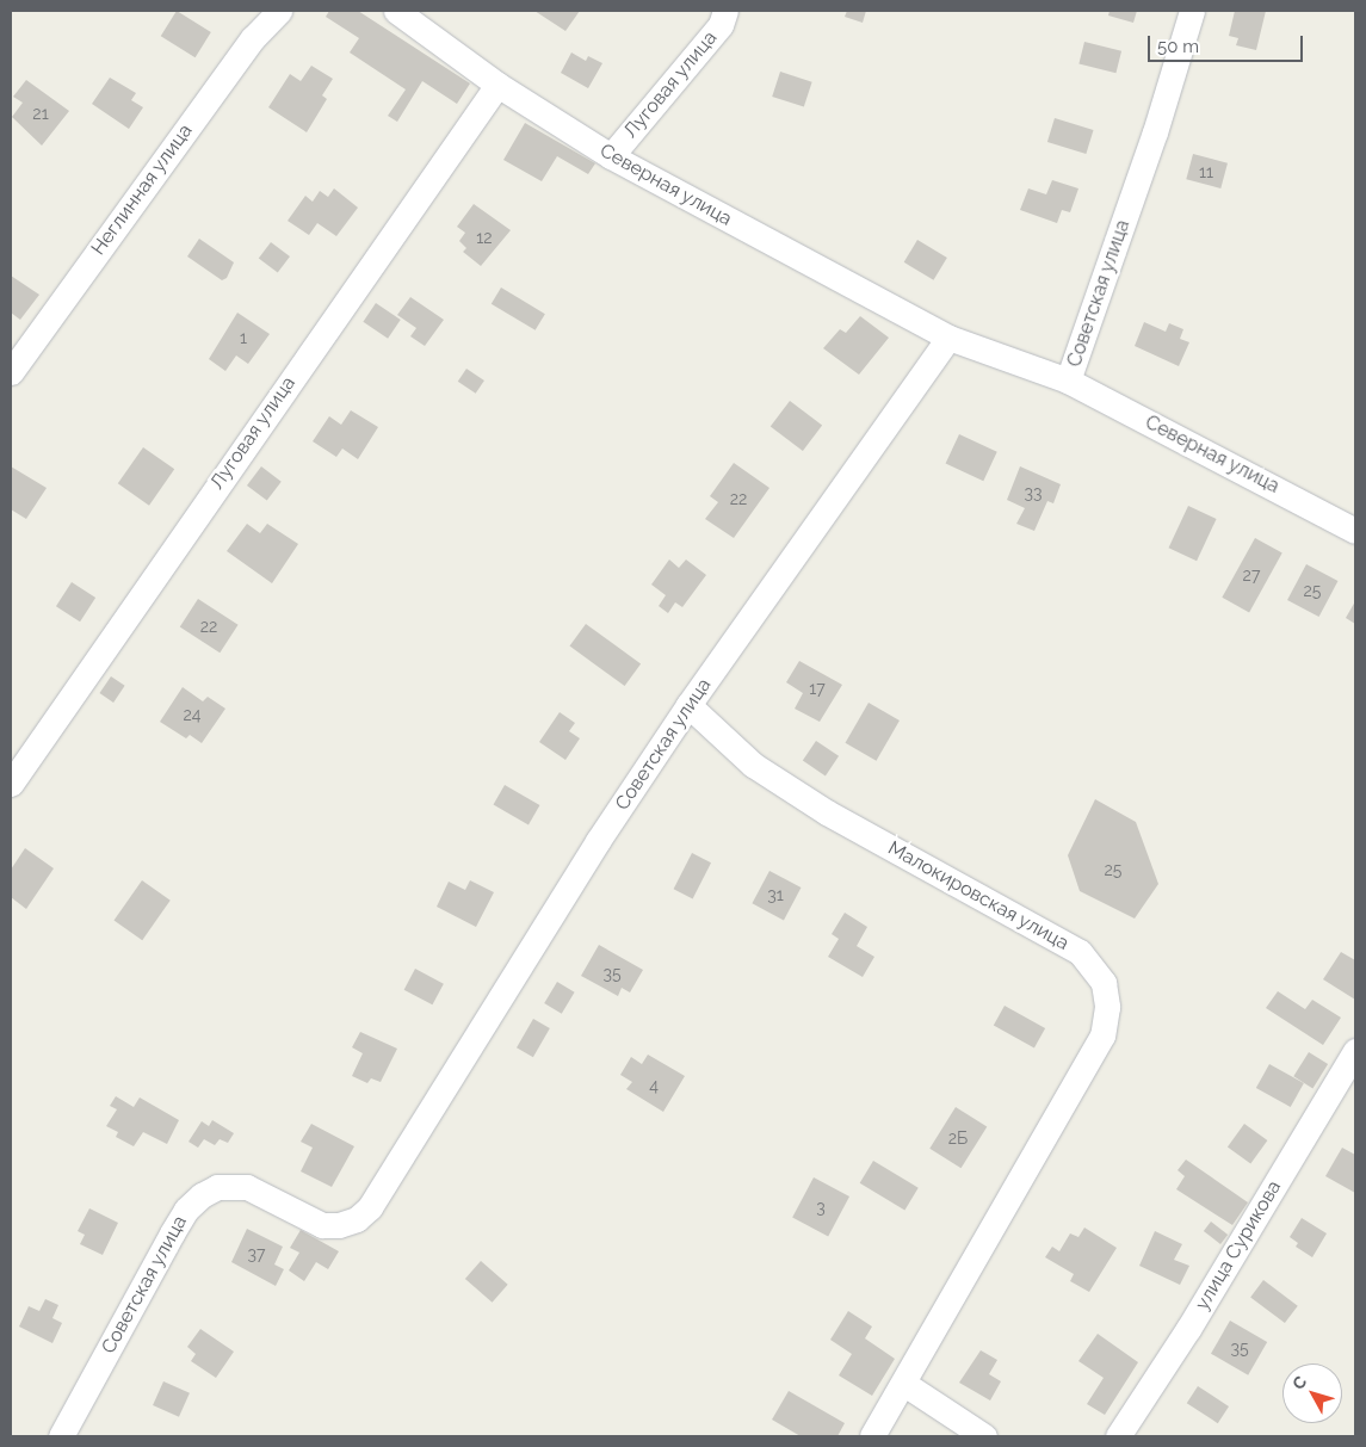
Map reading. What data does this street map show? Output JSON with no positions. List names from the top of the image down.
{
  "streets": {
    "street": [
      "Луговая улица",
      "Северная улица",
      "Неглинная улица",
      "Советская улица",
      "Малокировская улица",
      "улица Сурикова"
    ]
  },
  "crossings": [
    ["Луговая улица", "Северная улица"],
    ["Северная улица", "Советская улица"],
    ["Советская улица", "Малокировская улица"]
  ],
  "house_numbers": [
    "21",
    "11",
    "12",
    "1",
    "33",
    "22",
    "27",
    "25",
    "22",
    "17",
    "24",
    "25",
    "31",
    "35",
    "4",
    "2Б",
    "3",
    "37",
    "35"
  ],
  "scale_bar": "50 m",
  "north": "top left"
}
